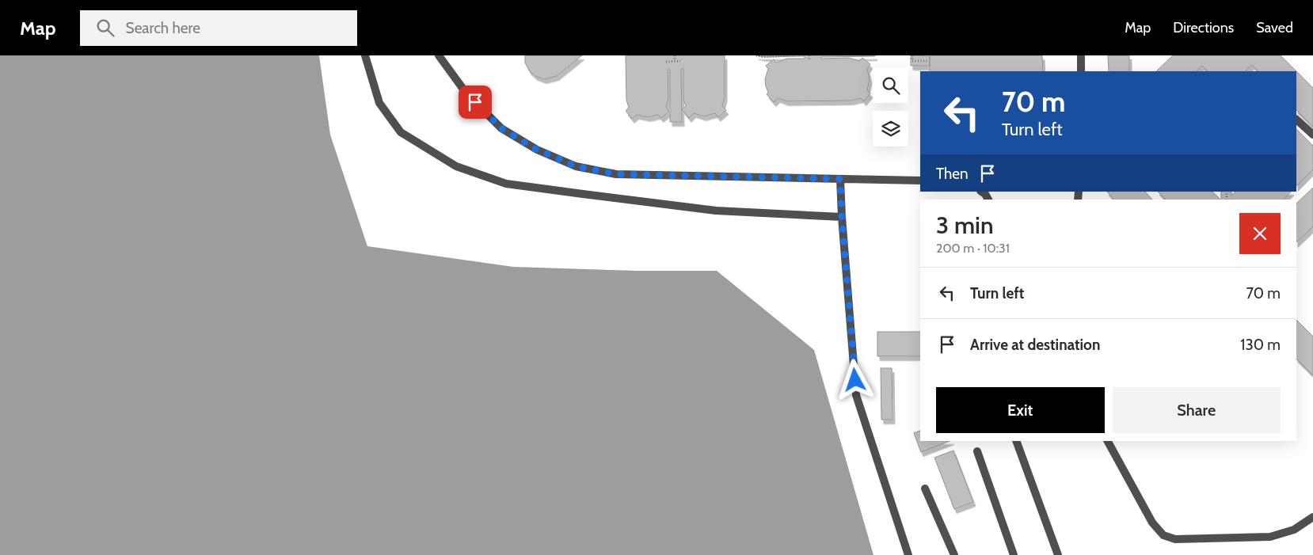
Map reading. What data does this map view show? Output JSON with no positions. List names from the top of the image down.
{
  "page": {
    "header": "Map",
    "search": "Search here",
    "nav": ["Map", "Directions", "Saved"],
    "turn": ["70 m", "Turn left"],
    "then": "Then",
    "heading": ["3 min", "200 m · 10:31"],
    "list": [
      {
        "name": "Turn left",
        "value": "70 m"
      },
      {
        "name": "Arrive at destination",
        "value": "130 m"
      }
    ],
    "buttons": ["Exit", "Share"]
  }
}
